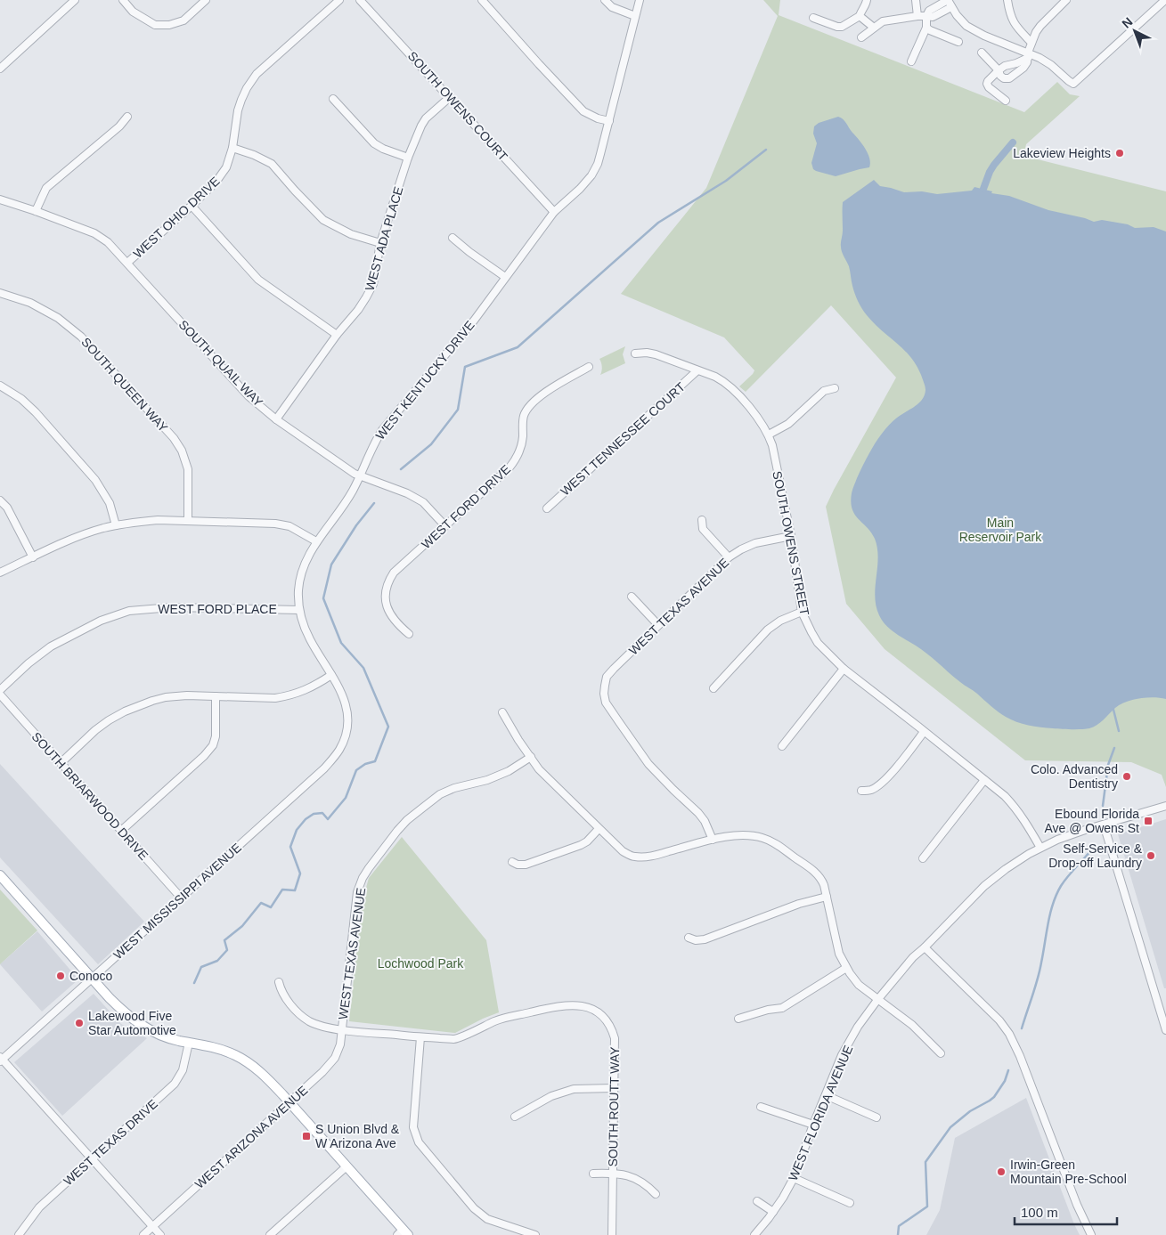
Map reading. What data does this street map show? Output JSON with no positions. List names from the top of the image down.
{
  "streets": {
    "street": [
      "SOUTH OWENS COURT",
      "WEST OHIO DRIVE",
      "WEST ADA PLACE",
      "SOUTH QUAIL WAY",
      "WEST KENTUCKY DRIVE",
      "SOUTH QUEEN WAY",
      "WEST TENNESSEE COURT",
      "WEST FORD DRIVE",
      "SOUTH OWENS STREET",
      "WEST TEXAS AVENUE",
      "WEST FORD PLACE",
      "SOUTH BRIARWOOD DRIVE",
      "WEST MISSISSIPPI AVENUE",
      "SOUTH ROUTT WAY",
      "WEST FLORIDA AVENUE",
      "WEST ARIZONA AVENUE",
      "WEST TEXAS DRIVE"
    ]
  },
  "crossings": [
    ["SOUTH OWENS COURT", "WEST ADA PLACE"],
    ["SOUTH OWENS COURT", "WEST KENTUCKY DRIVE"],
    ["WEST OHIO DRIVE", "SOUTH QUAIL WAY"],
    ["WEST ADA PLACE", "SOUTH QUAIL WAY"],
    ["SOUTH QUAIL WAY", "WEST KENTUCKY DRIVE"],
    ["SOUTH QUAIL WAY", "WEST FORD DRIVE"],
    ["WEST KENTUCKY DRIVE", "WEST FORD PLACE"],
    ["WEST KENTUCKY DRIVE", "WEST MISSISSIPPI AVENUE"],
    ["WEST TENNESSEE COURT", "SOUTH OWENS STREET"],
    ["SOUTH OWENS STREET", "WEST TEXAS AVENUE"],
    ["SOUTH OWENS STREET", "WEST FLORIDA AVENUE"],
    ["WEST TEXAS AVENUE", "SOUTH ROUTT WAY"],
    ["WEST TEXAS AVENUE", "WEST ARIZONA AVENUE"],
    ["SOUTH BRIARWOOD DRIVE", "WEST MISSISSIPPI AVENUE"],
    ["SOUTH ROUTT WAY", "WEST ARIZONA AVENUE"]
  ],
  "parks": ["Main Reservoir Park", "Lochwood Park"],
  "places": {
    "other": [
      "Lakeview Heights",
      "Colo. Advanced Dentistry",
      "Self-Service & Drop-off Laundry",
      "Conoco",
      "Lakewood Five Star Automotive",
      "Irwin-Green Mountain Pre-School"
    ],
    "transit": ["Ebound Florida Ave @ Owens St", "S Union Blvd & W Arizona Ave"]
  },
  "scale_bar": "100 m",
  "north": "top left"
}
